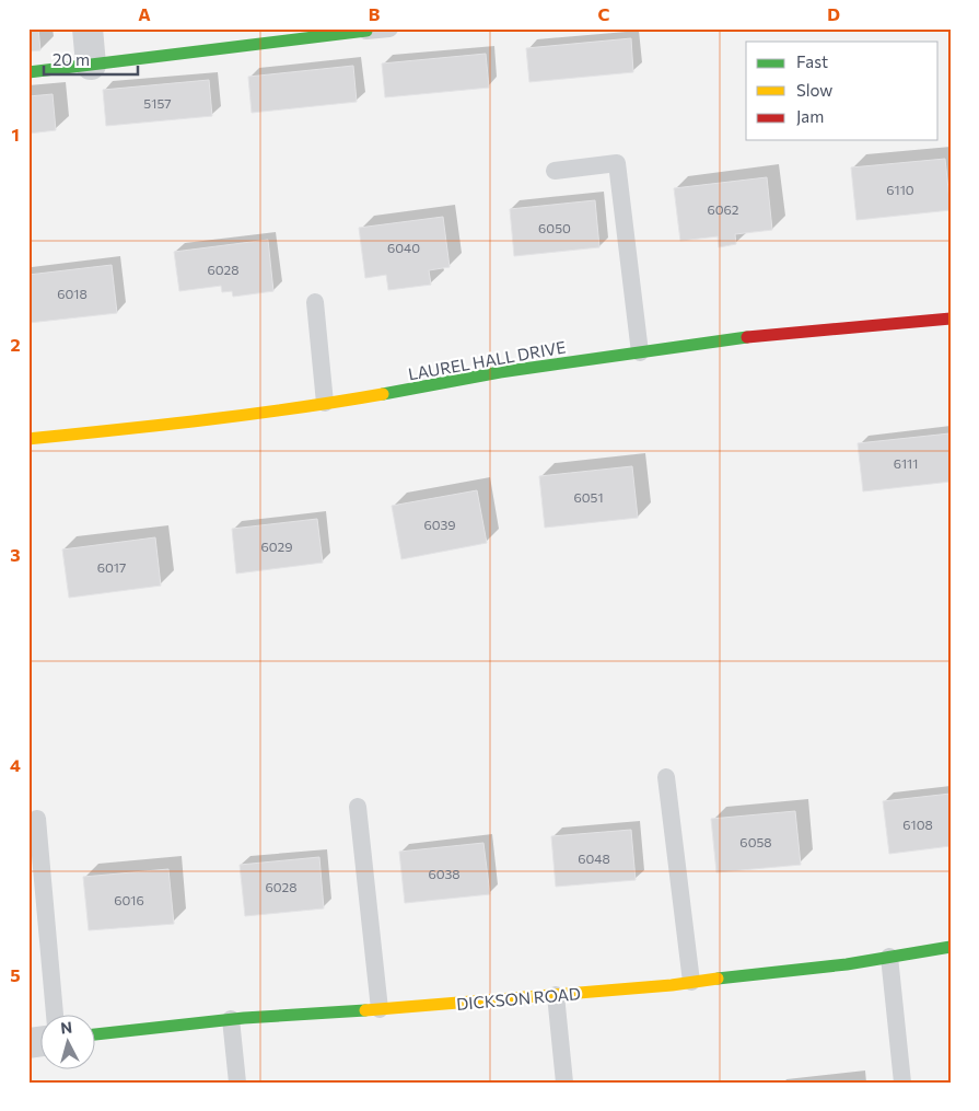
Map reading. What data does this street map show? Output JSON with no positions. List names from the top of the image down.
{
  "streets": {
    "street": ["LAUREL HALL DRIVE", "DICKSON ROAD"]
  },
  "house_numbers": [
    "5157",
    "6110",
    "6062",
    "6050",
    "6040",
    "6028",
    "6018",
    "6111",
    "6051",
    "6039",
    "6029",
    "6017",
    "6108",
    "6058",
    "6048",
    "6038",
    "6028",
    "6016"
  ],
  "legend": ["Fast", "Slow", "Jam"],
  "scale_bar": "20 m",
  "north": "top",
  "grid": {
    "columns": [
      "A",
      "B",
      "C",
      "D"
    ],
    "rows": [
      "1",
      "2",
      "3",
      "4",
      "5"
    ]
  }
}
